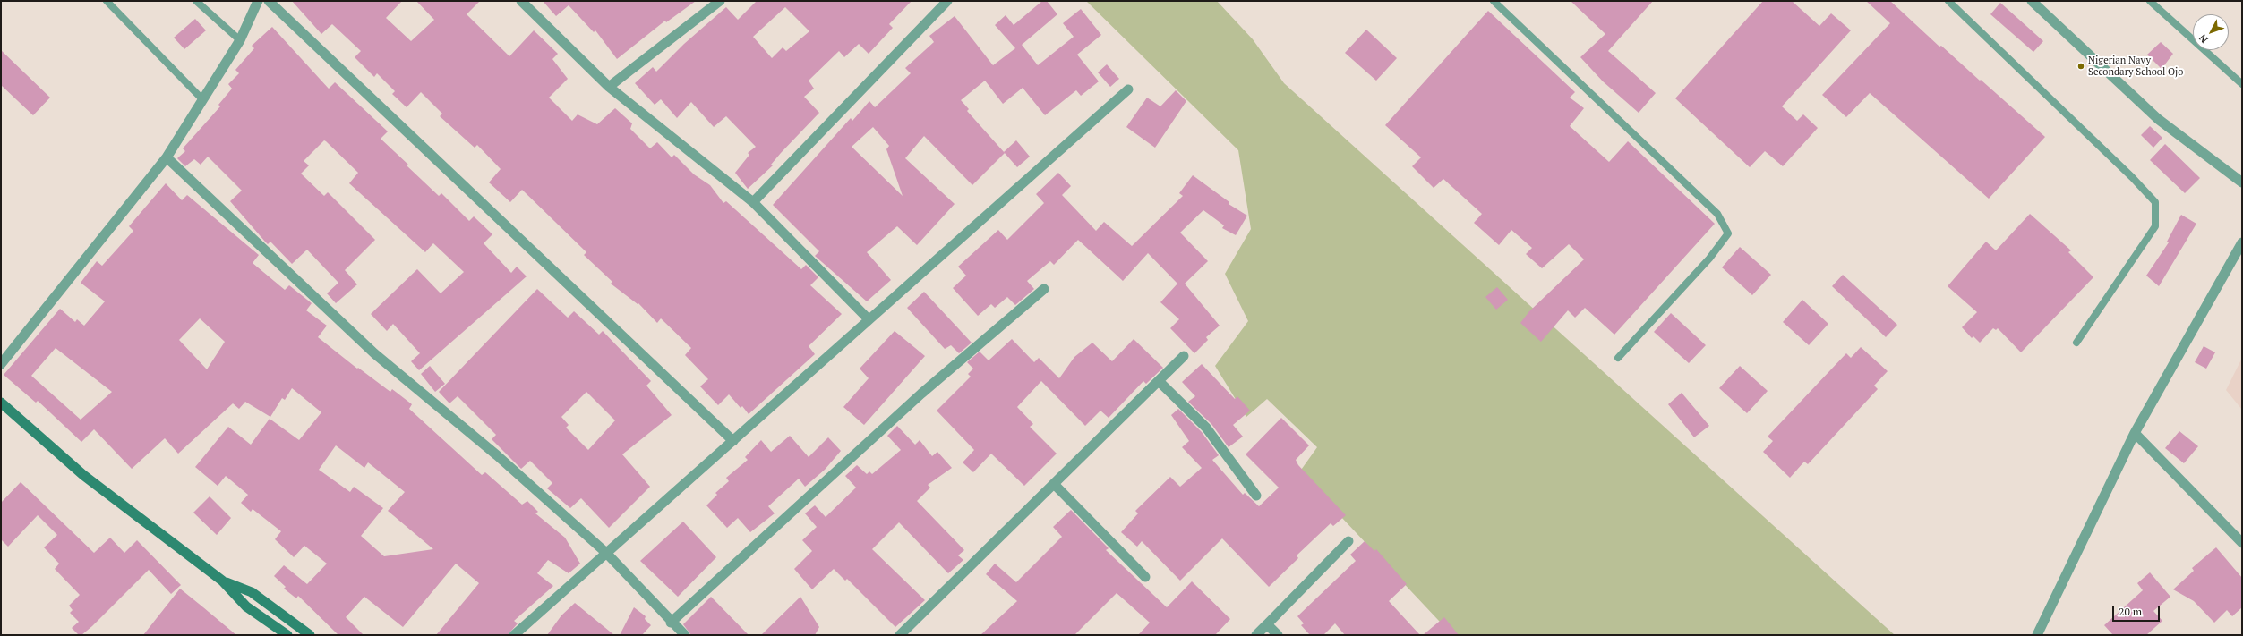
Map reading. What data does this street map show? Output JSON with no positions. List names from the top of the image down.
{
  "places": ["Nigerian Navy Secondary School Ojo"],
  "scale_bar": "20 m",
  "north": "bottom left"
}
